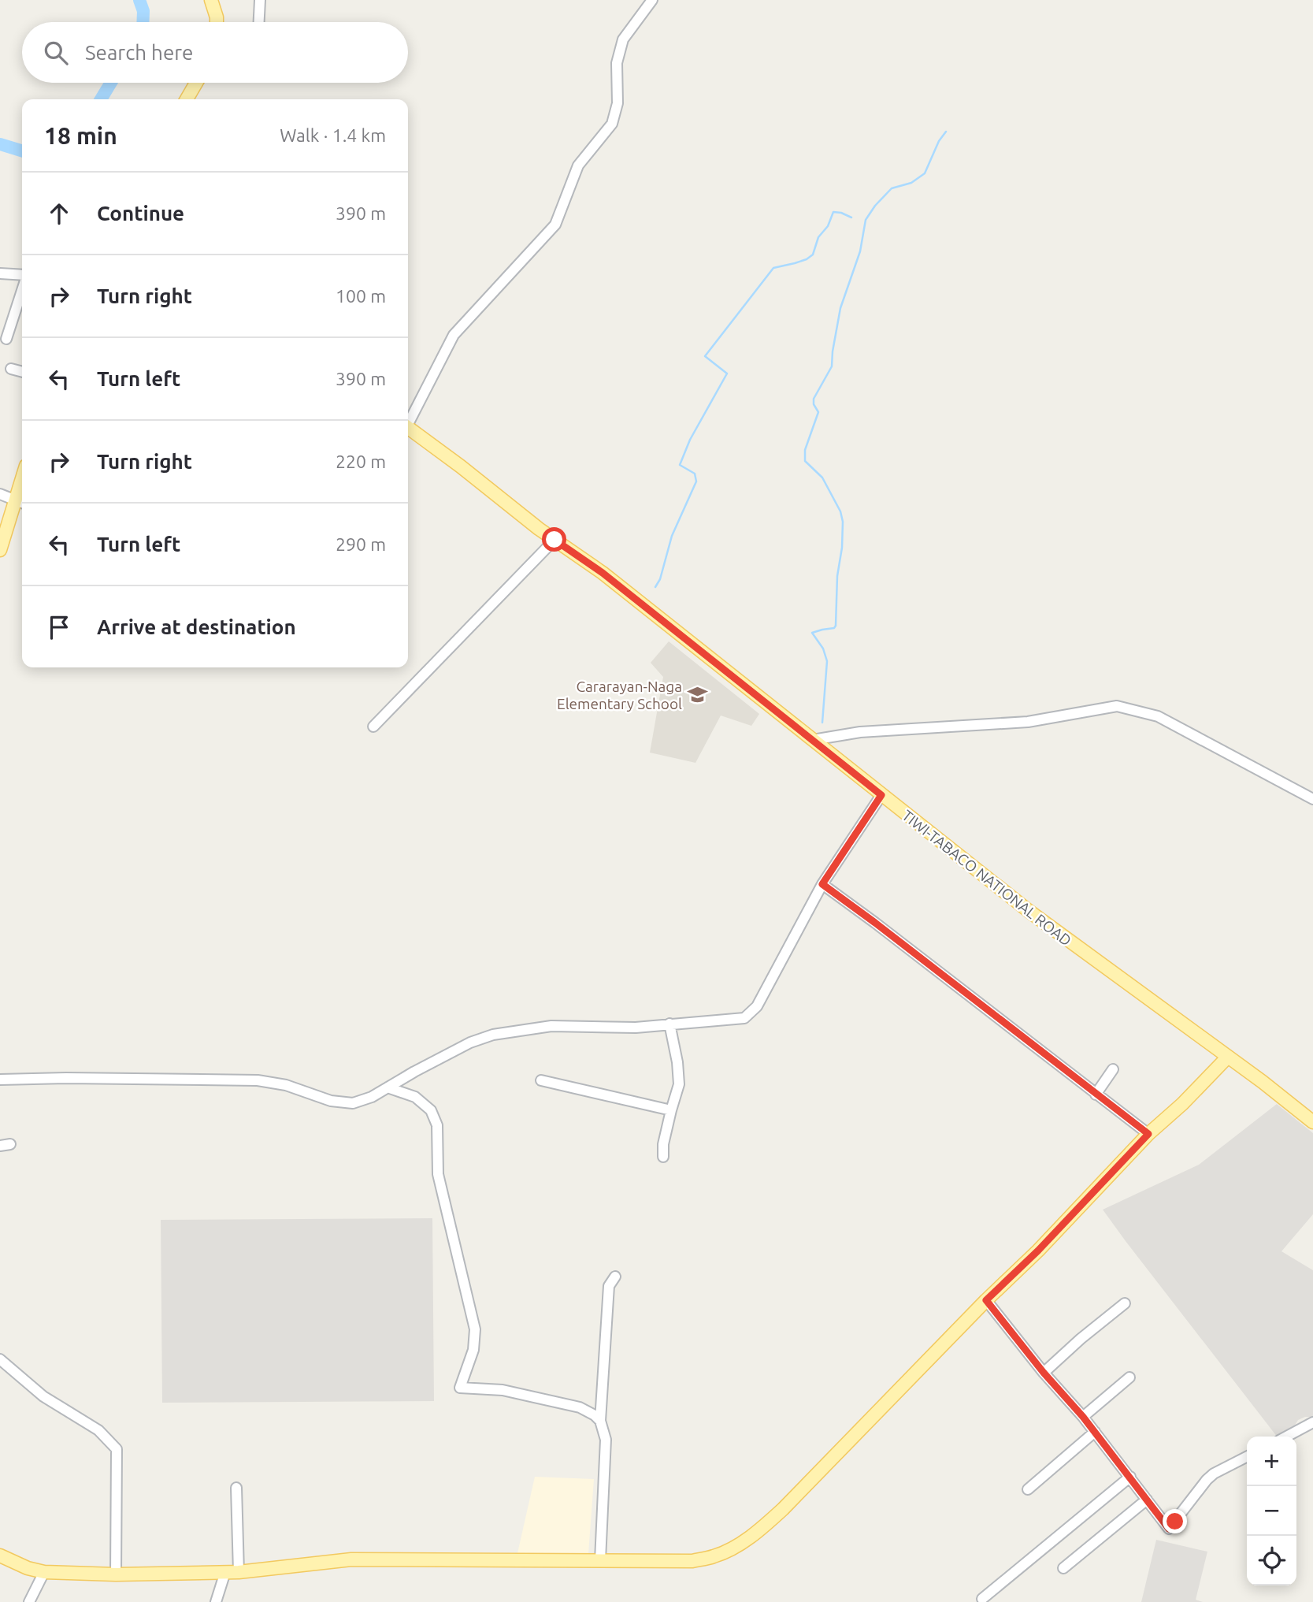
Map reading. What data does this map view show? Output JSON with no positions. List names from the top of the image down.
{
  "streets": {
    "main road": ["TIWI-TABACO NATIONAL ROAD"]
  },
  "places": {
    "school or university": ["Cararayan-Naga Elementary School"]
  },
  "page": {
    "search": "Search here",
    "heading": ["18 min", "Walk · 1.4 km"],
    "list": [
      ["Continue", "390 m"],
      ["Turn right", "100 m"],
      ["Turn left", "390 m"],
      ["Turn right", "220 m"],
      ["Turn left", "290 m"],
      "Arrive at destination"
    ],
    "map_buttons": ["+", "−"]
  }
}
